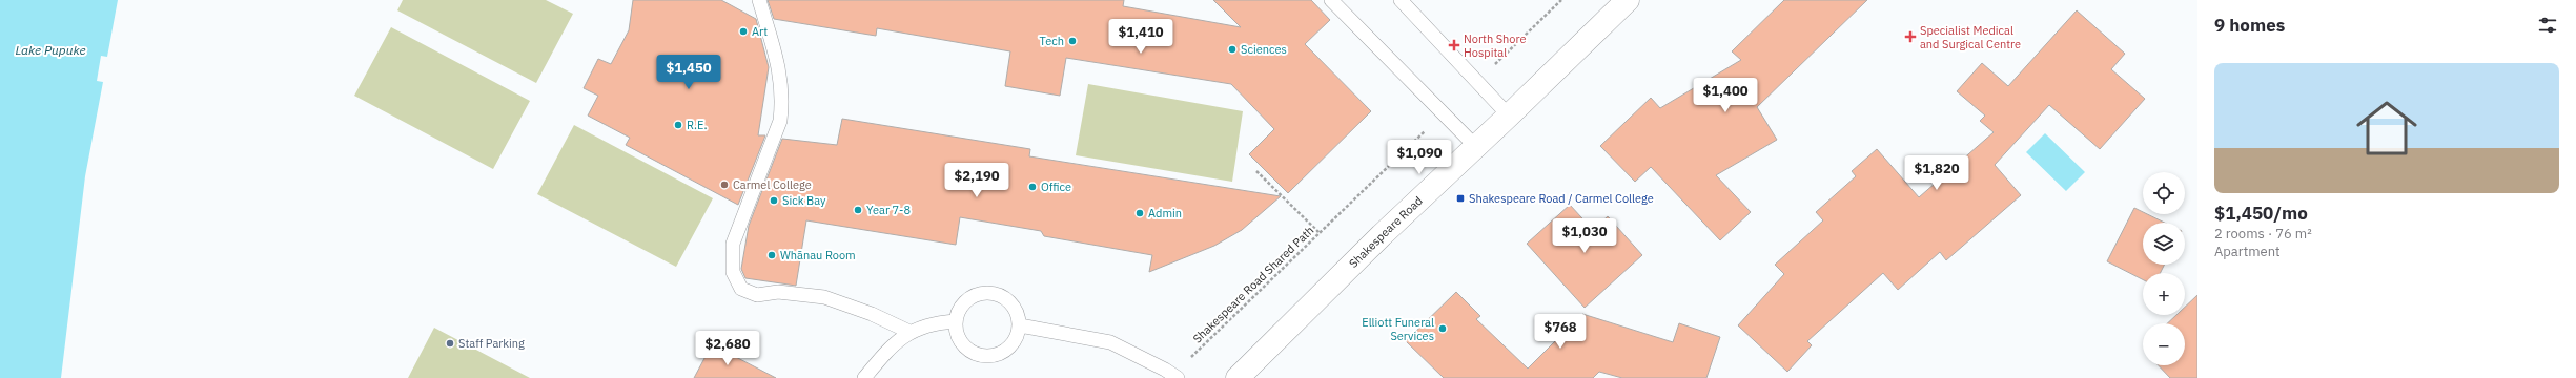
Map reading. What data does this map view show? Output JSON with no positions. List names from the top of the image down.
{
  "streets": {
    "main road": ["Shakespeare Road"],
    "path": ["Shakespeare Road Shared Path"]
  },
  "water": ["Lake Pupuke"],
  "places": {
    "other": [
      "Art",
      "Tech",
      "Sciences",
      "R.E.",
      "Carmel College",
      "Office",
      "Sick Bay",
      "Year 7-8",
      "Admin",
      "Whānau Room",
      "Elliott Funeral Services",
      "Staff Parking"
    ],
    "health": ["Specialist Medical and Surgical Centre", "North Shore Hospital"],
    "transit": ["Shakespeare Road / Carmel College"]
  },
  "page": {
    "heading": "9 homes",
    "price": [
      "$1,410",
      "$1,450",
      "$1,400",
      "$1,090",
      "$1,820",
      "$2,190",
      "$1,030",
      "$768",
      "$2,680"
    ],
    "list": [
      {
        "name": "$1,450/mo",
        "note": "2 rooms · 76 m² · Apartment"
      }
    ],
    "map_buttons": ["+", "−"]
  }
}
